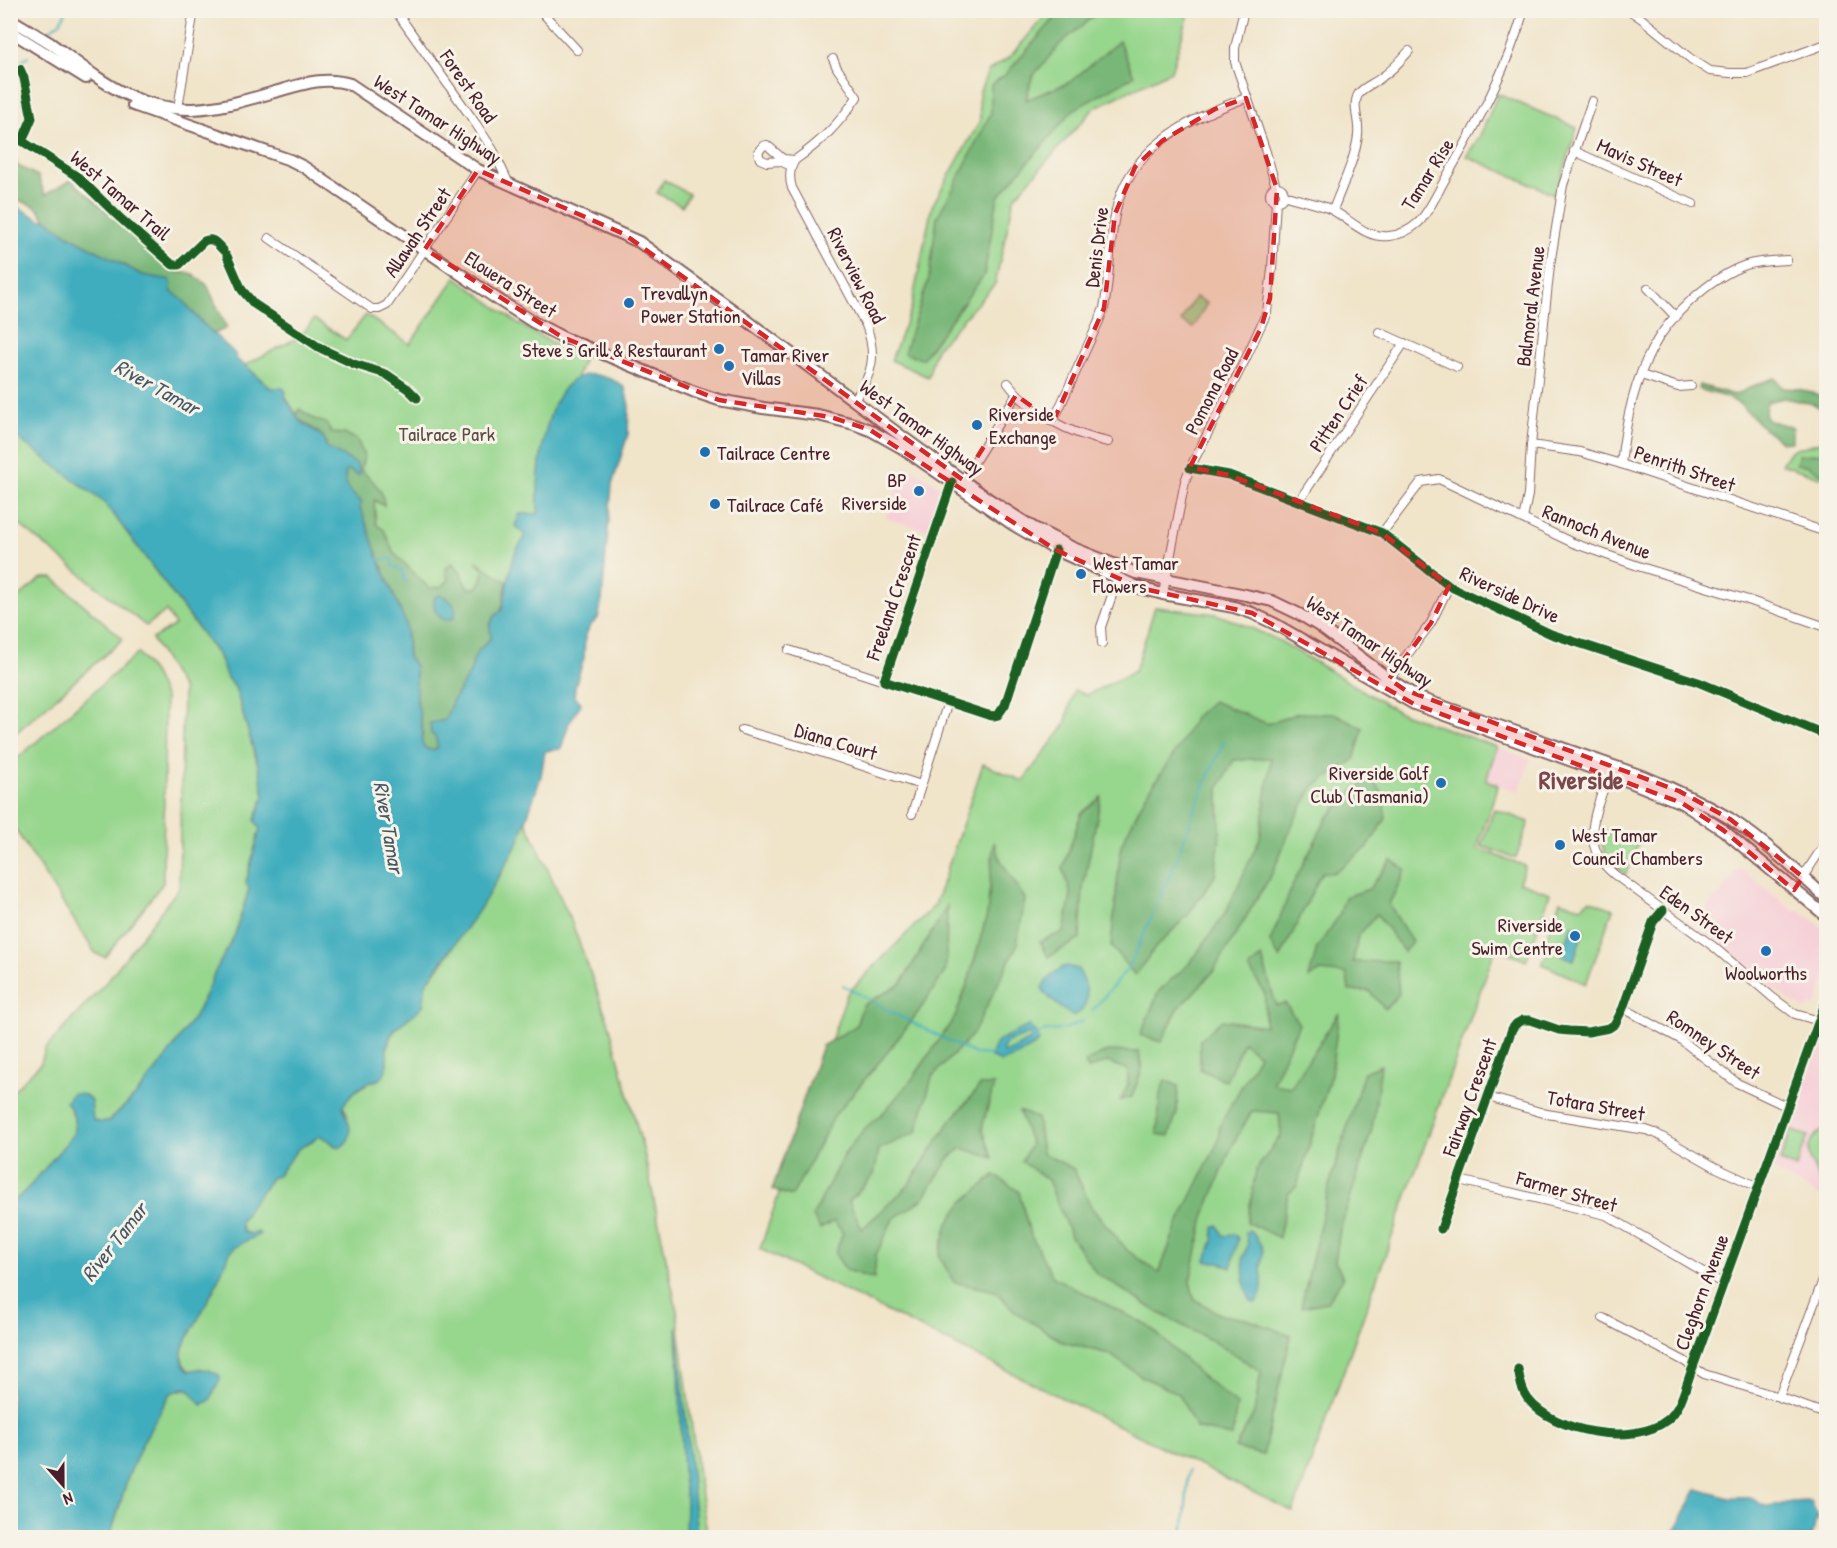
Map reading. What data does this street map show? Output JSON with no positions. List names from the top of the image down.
{
  "streets": {
    "highway": ["West Tamar Highway", "Elouera Street"],
    "street": [
      "Forest Road",
      "Mavis Street",
      "Tamar Rise",
      "Allawah Street",
      "Denis Drive",
      "Riverview Road",
      "Balmoral Avenue",
      "Pomona Road",
      "Pitten Crief",
      "Penrith Street",
      "Rannoch Avenue",
      "Riverside Drive",
      "Freeland Crescent",
      "Diana Court",
      "Eden Street",
      "Romney Street",
      "Fairway Crescent",
      "Totara Street",
      "Farmer Street",
      "Cleghorn Avenue"
    ],
    "cycle path": ["West Tamar Trail"]
  },
  "crossings": [
    ["Forest Road", "West Tamar Highway"],
    ["Forest Road", "Allawah Street"],
    ["West Tamar Highway", "Allawah Street"],
    ["West Tamar Highway", "Riverview Road"],
    ["West Tamar Highway", "Elouera Street"],
    ["West Tamar Highway", "Pomona Road"],
    ["West Tamar Highway", "Freeland Crescent"],
    ["West Tamar Highway", "Eden Street"],
    ["Mavis Street", "Balmoral Avenue"],
    ["Tamar Rise", "Pomona Road"],
    ["Allawah Street", "Elouera Street"],
    ["Balmoral Avenue", "Penrith Street"],
    ["Balmoral Avenue", "Rannoch Avenue"],
    ["Pomona Road", "Riverside Drive"],
    ["Pitten Crief", "Riverside Drive"],
    ["Rannoch Avenue", "Riverside Drive"],
    ["Eden Street", "Fairway Crescent"],
    ["Eden Street", "Cleghorn Avenue"],
    ["Romney Street", "Fairway Crescent"],
    ["Romney Street", "Cleghorn Avenue"],
    ["Fairway Crescent", "Totara Street"],
    ["Fairway Crescent", "Farmer Street"],
    ["Totara Street", "Cleghorn Avenue"],
    ["Farmer Street", "Cleghorn Avenue"]
  ],
  "districts": ["Riverside"],
  "water": ["River Tamar"],
  "parks": ["Tailrace Park"],
  "places": [
    "Trevallyn Power Station",
    "Steve's Grill & Restaurant",
    "Tamar River Villas",
    "Riverside Exchange",
    "Tailrace Centre",
    "BP Riverside",
    "Tailrace Café",
    "West Tamar Flowers",
    "Riverside Golf Club (Tasmania)",
    "West Tamar Council Chambers",
    "Riverside Swim Centre",
    "Woolworths"
  ],
  "north": "bottom"
}
